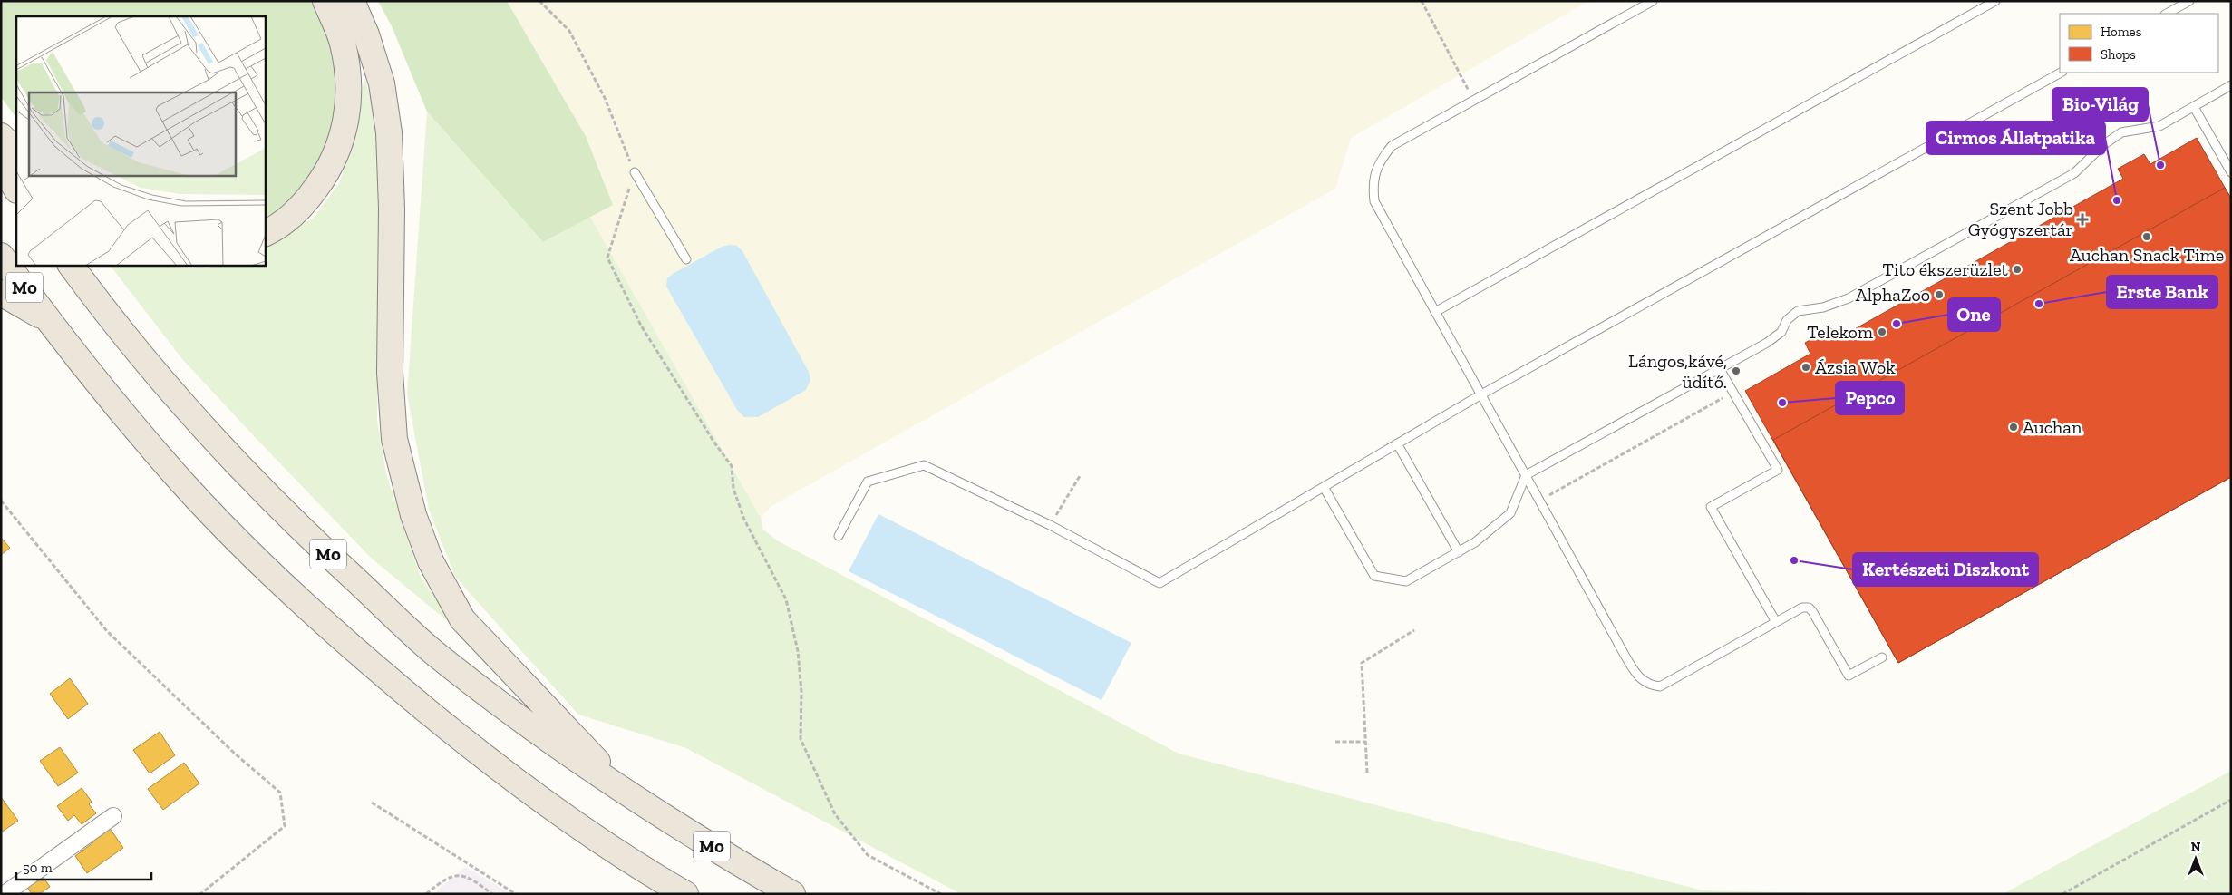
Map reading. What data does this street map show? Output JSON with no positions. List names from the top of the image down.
{
  "streets": {
    "highway": ["M0"]
  },
  "places": {
    "other": [
      "Bio-Világ",
      "Cirmos Állatpatika",
      "Auchan Snack Time",
      "Tito ékszerüzlet",
      "AlphaZoo",
      "Erste Bank",
      "One",
      "Telekom",
      "Ázsia Wok",
      "Lángos,kávé, üdítő.",
      "Pepco",
      "Auchan",
      "Kertészeti Diszkont"
    ],
    "health": ["Szent Jobb Gyógyszertár"]
  },
  "legend": ["Homes", "Shops"],
  "scale_bar": "50 m",
  "north": "top"
}
